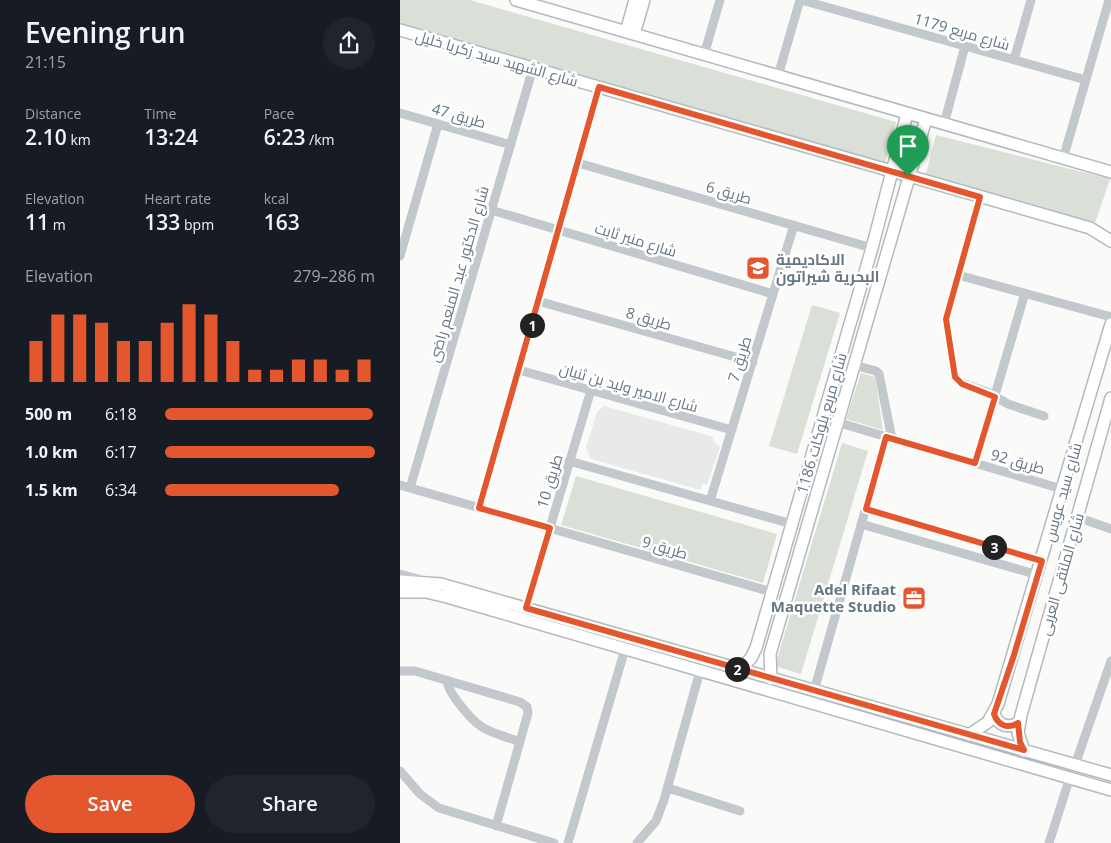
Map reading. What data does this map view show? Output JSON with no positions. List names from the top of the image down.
{
  "streets": {
    "street": [
      "شارع مربع 1179",
      "شارع الشهيد سيد زكريا خليل",
      "طريق 47",
      "طريق 6",
      "شارع منير ثابت",
      "شارع الدكتور عبد المنعم راضى",
      "طريق 8",
      "طريق 7",
      "شارع الامير وليد بن ثنيان",
      "شارع مربع بلوكات 1186",
      "طريق 92",
      "طريق 10",
      "شارع سيد عويس",
      "طريق 9",
      "شارع الملتقى العربى"
    ]
  },
  "crossings": [
    ["شارع الشهيد سيد زكريا خليل", "شارع الدكتور عبد المنعم راضى"],
    ["شارع الشهيد سيد زكريا خليل", "شارع مربع بلوكات 1186"],
    ["طريق 47", "شارع الدكتور عبد المنعم راضى"],
    ["طريق 6", "طريق 7"],
    ["طريق 6", "شارع مربع بلوكات 1186"],
    ["شارع منير ثابت", "شارع الدكتور عبد المنعم راضى"],
    ["شارع منير ثابت", "طريق 7"],
    ["شارع الدكتور عبد المنعم راضى", "طريق 9"],
    ["طريق 8", "طريق 7"],
    ["طريق 7", "شارع الامير وليد بن ثنيان"],
    ["شارع الامير وليد بن ثنيان", "طريق 10"],
    ["شارع مربع بلوكات 1186", "طريق 92"],
    ["شارع مربع بلوكات 1186", "طريق 9"],
    ["طريق 92", "شارع سيد عويس"],
    ["طريق 10", "طريق 9"]
  ],
  "places": {
    "school or university": ["الاكاديمية البحرية شيراتون"],
    "office": ["Adel Rifaat Maquette Studio"]
  },
  "page": {
    "heading": ["Evening run", "21:15"],
    "stats": [
      ["Distance", "2.10 km"],
      ["Time", "13:24"],
      ["Pace", "6:23 /km"],
      ["Elevation", "11 m"],
      ["Heart rate", "133 bpm"],
      ["kcal", "163"]
    ],
    "chart": ["Elevation", "279–286 m"],
    "pins": ["1", "3", "2"],
    "list": [
      {
        "name": "500 m",
        "note": "6:18"
      },
      {
        "name": "1.0 km",
        "note": "6:17"
      },
      {
        "name": "1.5 km",
        "note": "6:34"
      }
    ],
    "buttons": ["Save", "Share"]
  }
}
